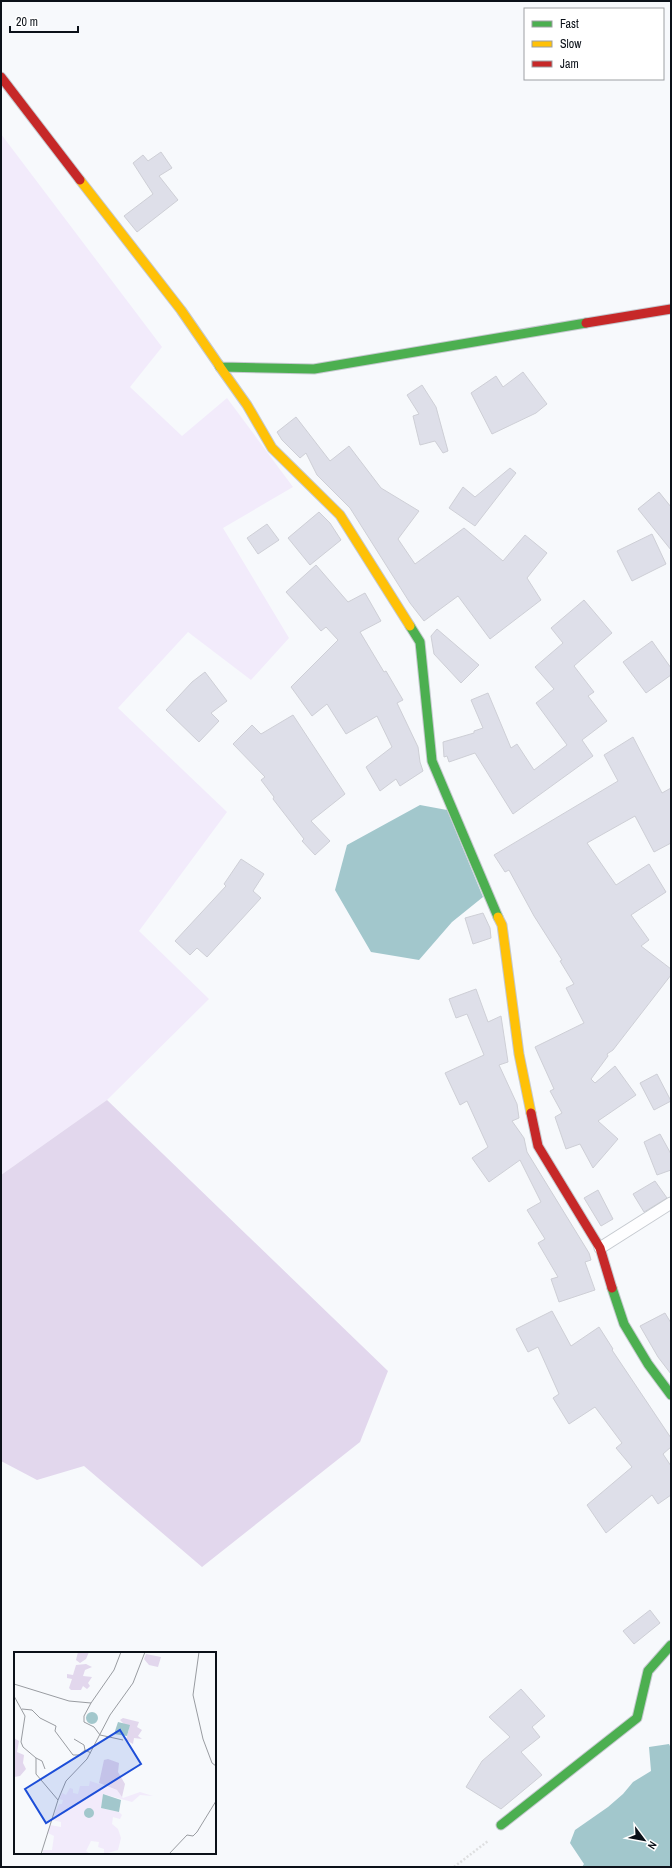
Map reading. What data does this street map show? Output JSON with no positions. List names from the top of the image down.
{
  "legend": ["Fast", "Slow", "Jam"],
  "scale_bar": "20 m",
  "north": "bottom right"
}
